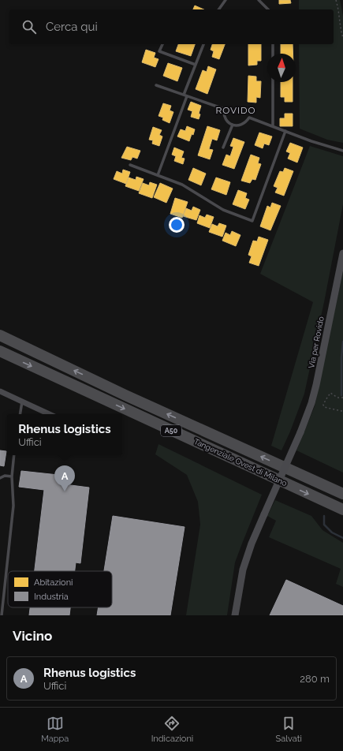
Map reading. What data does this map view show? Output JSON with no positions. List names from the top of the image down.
{
  "streets": {
    "highway": ["A50", "Tangenziale Ovest di Milano"],
    "street": ["Via per Rovido"]
  },
  "districts": ["ROVIDO"],
  "legend": ["Abitazioni", "Industria"],
  "north": "top",
  "page": {
    "search": "Cerca qui",
    "popup": ["Rhenus logistics", "Uffici"],
    "pins": "A",
    "heading": "Vicino",
    "list": [
      {
        "mark": "A",
        "name": "Rhenus logistics",
        "note": "Uffici",
        "value": "280 m"
      }
    ],
    "nav": ["Mappa", "Indicazioni", "Salvati"]
  }
}
